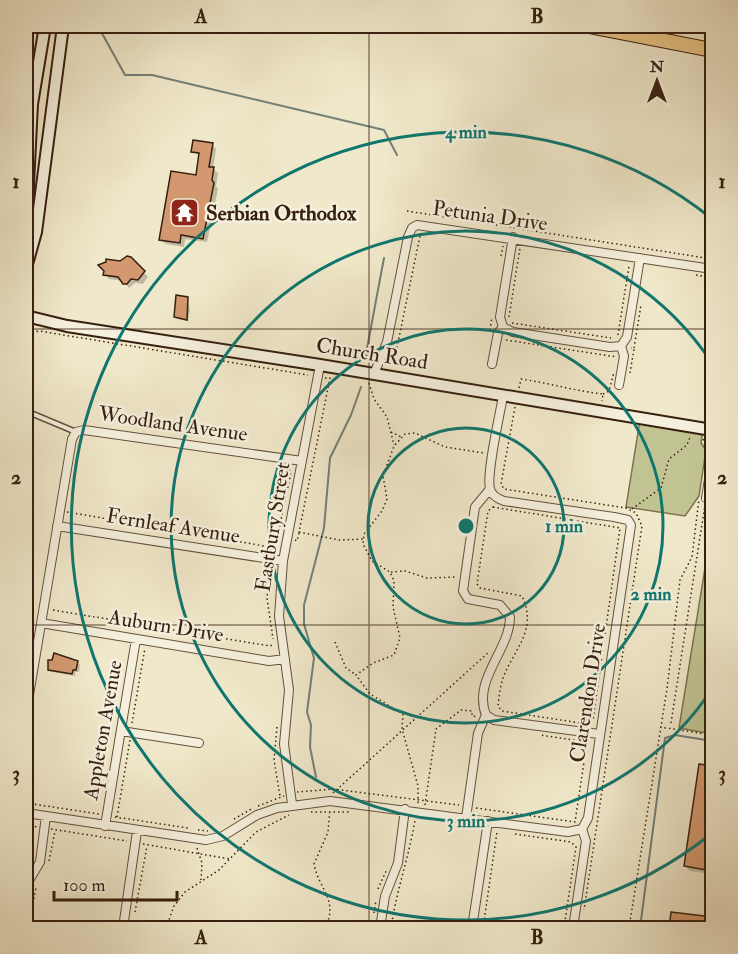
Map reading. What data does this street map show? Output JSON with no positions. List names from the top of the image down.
{
  "streets": {
    "main road": ["Church Road"],
    "street": [
      "Petunia Drive",
      "Woodland Avenue",
      "Fernleaf Avenue",
      "Eastbury Street",
      "Auburn Drive",
      "Clarendon Drive",
      "Appleton Avenue"
    ]
  },
  "crossings": [
    ["Petunia Drive", "Church Road"],
    ["Church Road", "Eastbury Street"],
    ["Woodland Avenue", "Eastbury Street"],
    ["Fernleaf Avenue", "Eastbury Street"],
    ["Eastbury Street", "Auburn Drive"],
    ["Auburn Drive", "Appleton Avenue"]
  ],
  "places": {
    "temple": ["Serbian Orthodox"]
  },
  "scale_bar": "100 m",
  "north": "top",
  "grid": {
    "columns": ["A", "B"],
    "rows": ["1", "2", "3"]
  },
  "rings": [
    "4 min",
    "1 min",
    "2 min",
    "3 min"
  ]
}
